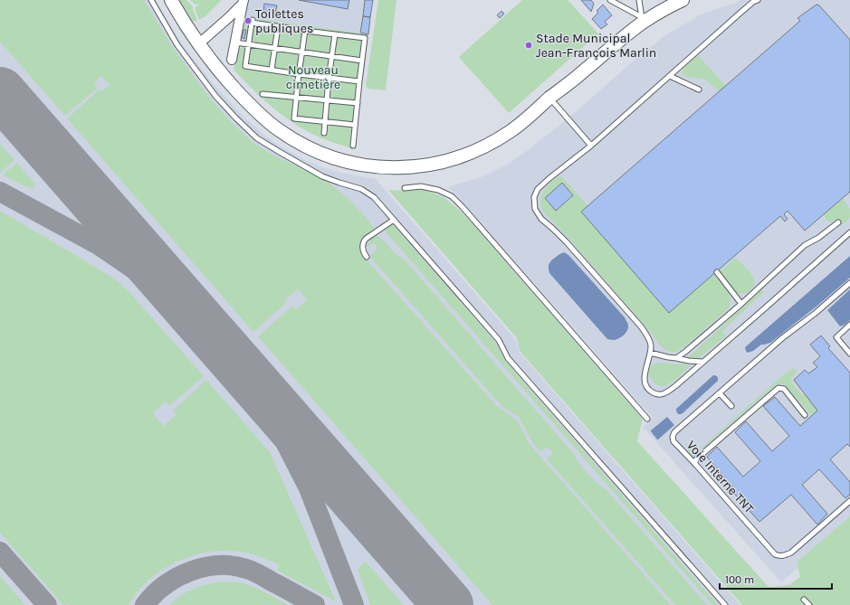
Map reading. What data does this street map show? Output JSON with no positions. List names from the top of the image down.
{
  "streets": {
    "lane": ["Voie Interne TNT"]
  },
  "parks": ["Nouveau cimetière"],
  "places": ["Toilettes publiques", "Stade Municipal Jean-François Marlin"],
  "scale_bar": "100 m"
}
